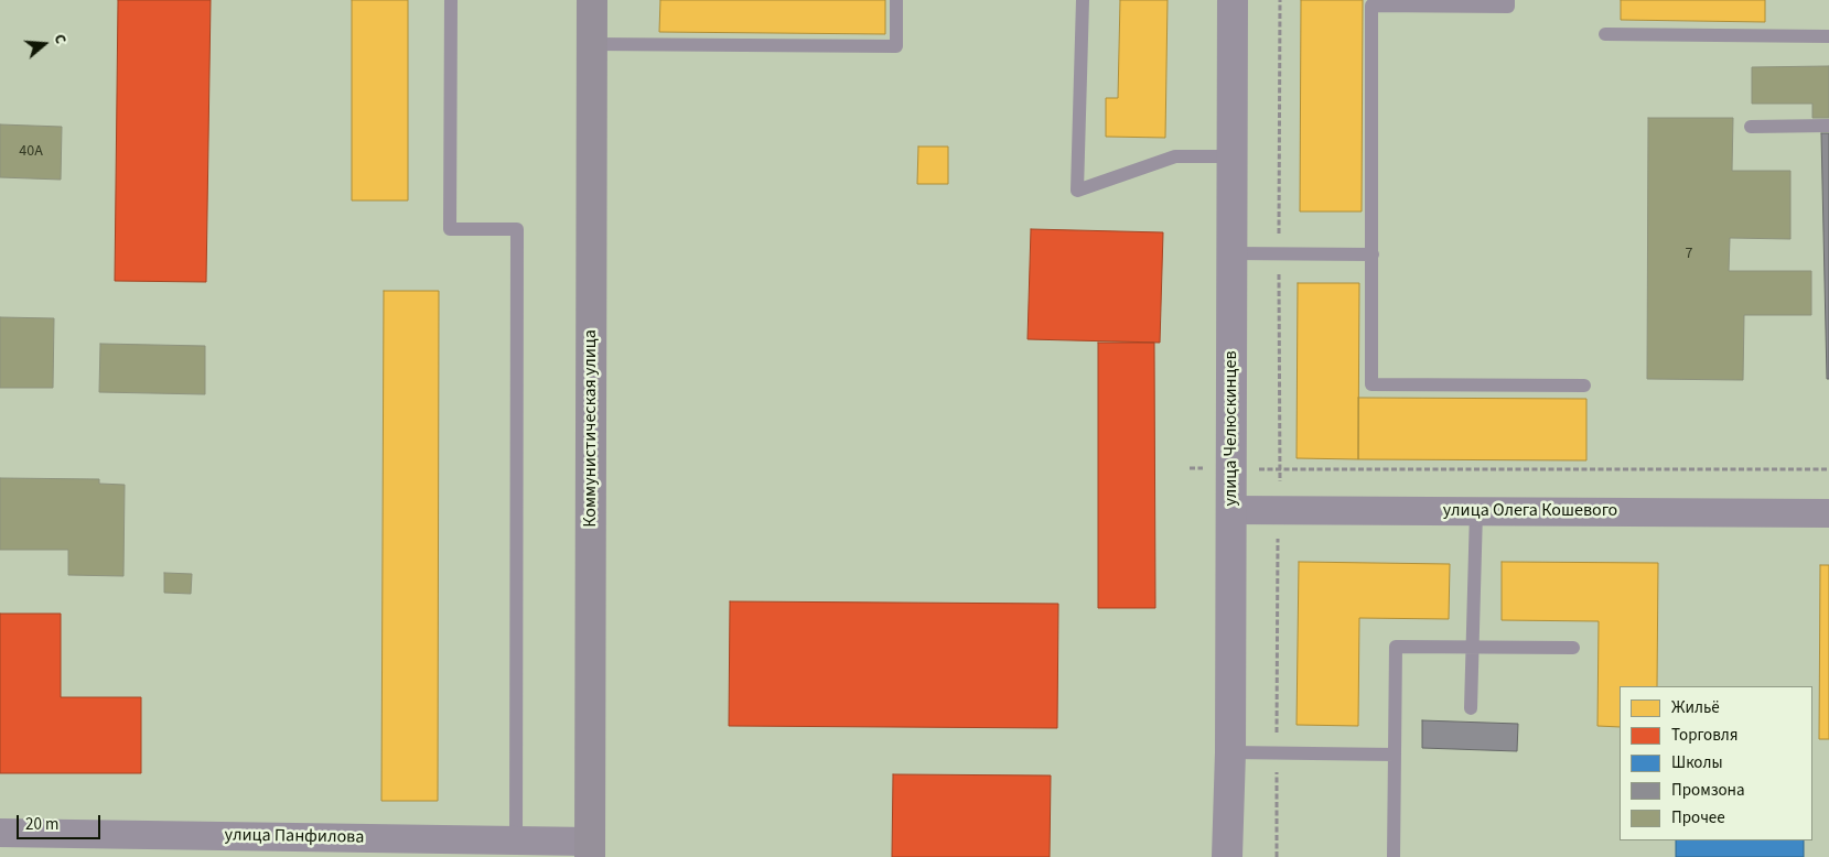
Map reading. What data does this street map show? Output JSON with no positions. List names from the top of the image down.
{
  "streets": {
    "main road": ["Коммунистическая улица"],
    "street": ["улица Челюскинцев", "улица Олега Кошевого", "улица Панфилова"]
  },
  "crossings": [
    ["Коммунистическая улица", "улица Панфилова"],
    ["улица Челюскинцев", "улица Олега Кошевого"]
  ],
  "house_numbers": ["40А", "7"],
  "legend": [
    "Жильё",
    "Торговля",
    "Школы",
    "Промзона",
    "Прочее"
  ],
  "scale_bar": "20 m",
  "north": "right"
}
